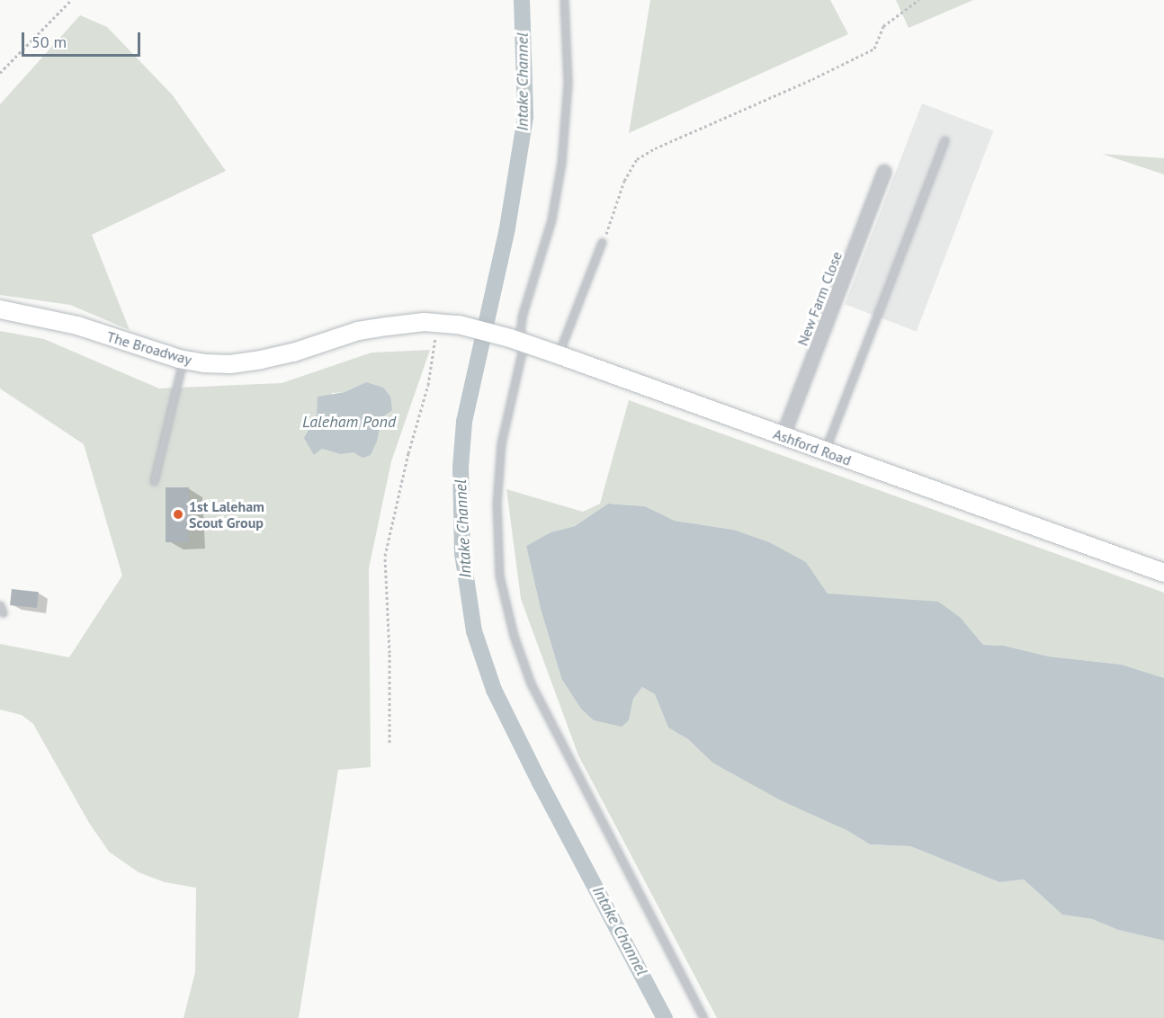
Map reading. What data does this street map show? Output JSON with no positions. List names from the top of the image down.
{
  "streets": {
    "main road": ["The Broadway", "Ashford Road"],
    "street": ["New Farm Close"]
  },
  "crossings": [
    ["New Farm Close", "Ashford Road"],
    ["The Broadway", "Ashford Road"]
  ],
  "water": ["Intake Channel", "Laleham Pond"],
  "places": ["1st Laleham Scout Group"],
  "scale_bar": "50 m"
}
